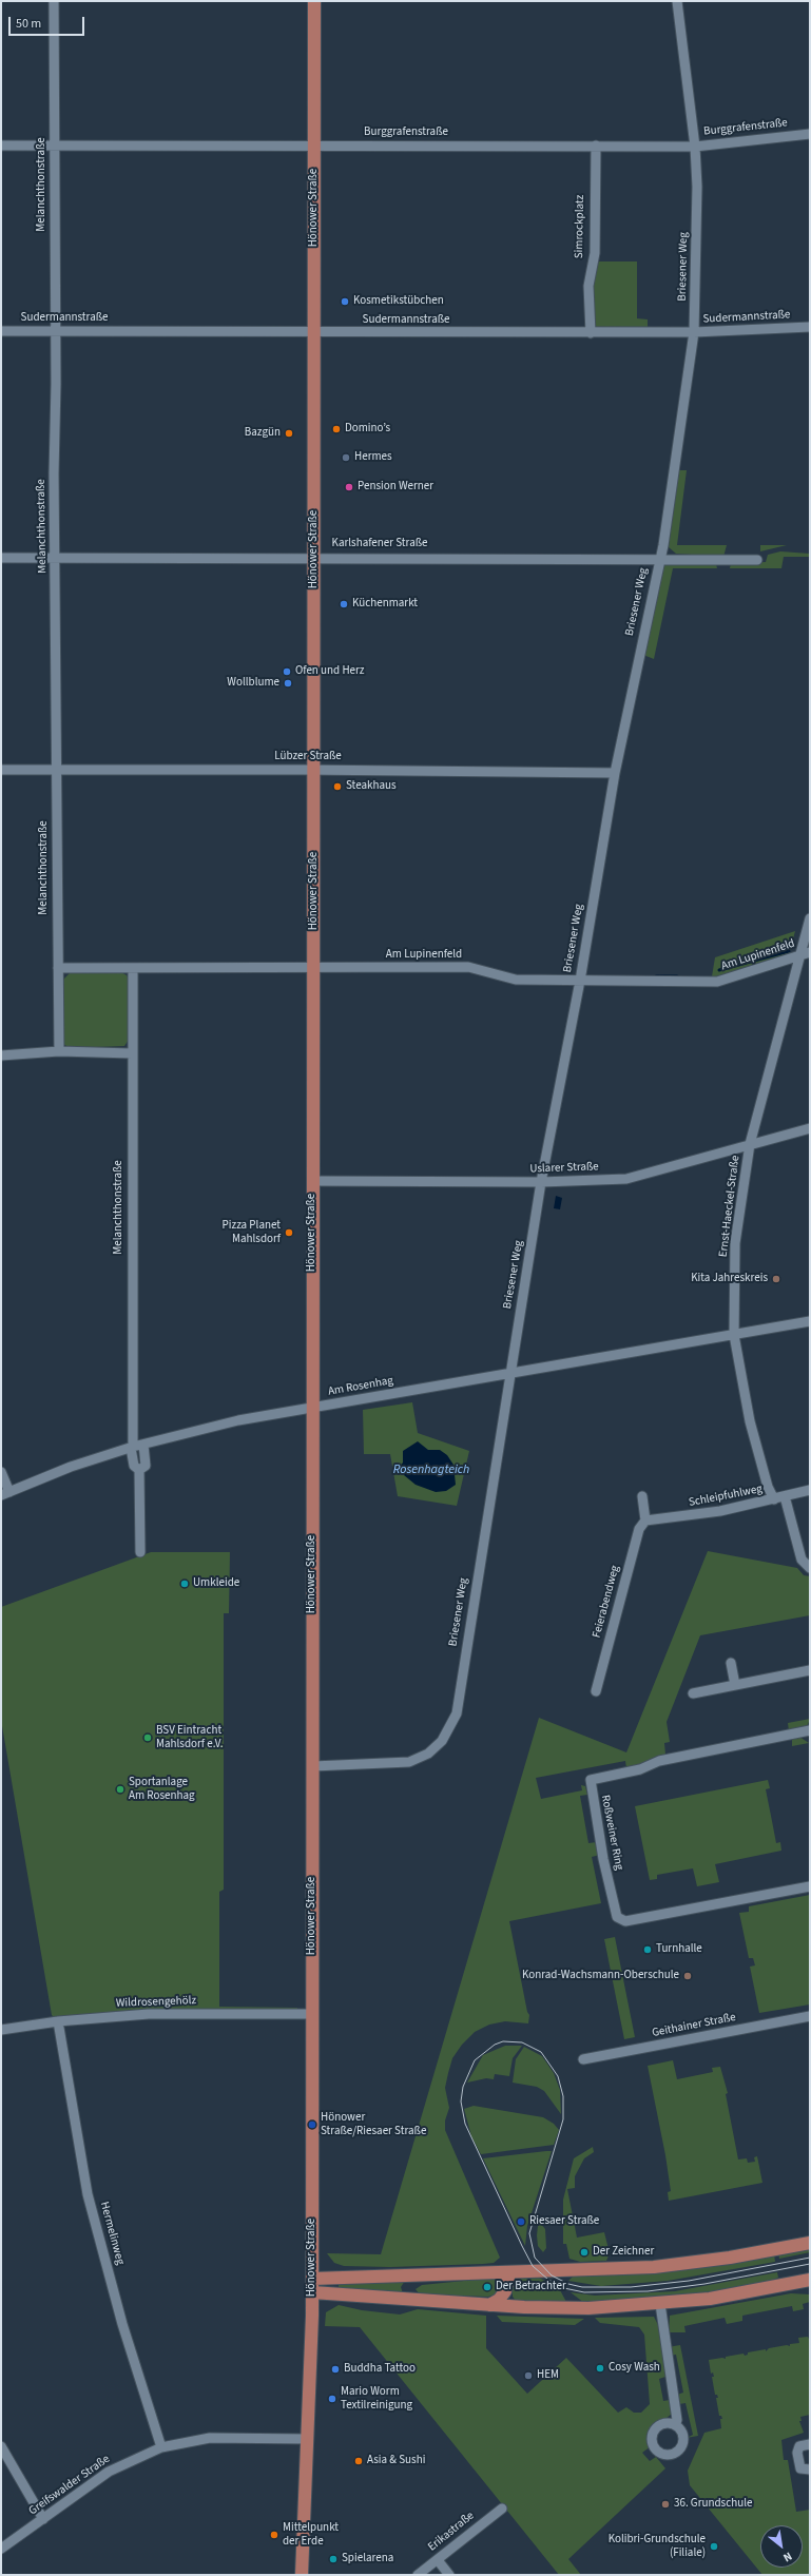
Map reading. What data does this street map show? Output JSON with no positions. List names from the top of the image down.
{
  "streets": {
    "main road": ["Hönower Straße"],
    "street": [
      "Burggrafenstraße",
      "Melanchthonstraße",
      "Simrockplatz",
      "Briesener Weg",
      "Sudermannstraße",
      "Karlshafener Straße",
      "Lübzer Straße",
      "Am Lupinenfeld",
      "Uslarer Straße",
      "Ernst-Haeckel-Straße",
      "Am Rosenhag",
      "Schleipfuhlweg",
      "Feierabendweg",
      "Roßweiner Ring",
      "Wildrosengehölz",
      "Geithainer Straße",
      "Hermelinweg",
      "Greifswalder Straße",
      "Erikastraße"
    ]
  },
  "crossings": [
    ["Burggrafenstraße", "Melanchthonstraße"],
    ["Burggrafenstraße", "Hönower Straße"],
    ["Burggrafenstraße", "Simrockplatz"],
    ["Burggrafenstraße", "Briesener Weg"],
    ["Melanchthonstraße", "Sudermannstraße"],
    ["Melanchthonstraße", "Karlshafener Straße"],
    ["Melanchthonstraße", "Lübzer Straße"],
    ["Melanchthonstraße", "Am Lupinenfeld"],
    ["Melanchthonstraße", "Am Rosenhag"],
    ["Hönower Straße", "Briesener Weg"],
    ["Hönower Straße", "Sudermannstraße"],
    ["Hönower Straße", "Karlshafener Straße"],
    ["Hönower Straße", "Lübzer Straße"],
    ["Hönower Straße", "Am Lupinenfeld"],
    ["Hönower Straße", "Uslarer Straße"],
    ["Hönower Straße", "Am Rosenhag"],
    ["Hönower Straße", "Wildrosengehölz"],
    ["Hönower Straße", "Greifswalder Straße"],
    ["Simrockplatz", "Sudermannstraße"],
    ["Briesener Weg", "Sudermannstraße"],
    ["Briesener Weg", "Karlshafener Straße"],
    ["Briesener Weg", "Lübzer Straße"],
    ["Briesener Weg", "Am Lupinenfeld"],
    ["Briesener Weg", "Uslarer Straße"],
    ["Briesener Weg", "Am Rosenhag"],
    ["Am Lupinenfeld", "Ernst-Haeckel-Straße"],
    ["Uslarer Straße", "Ernst-Haeckel-Straße"],
    ["Ernst-Haeckel-Straße", "Am Rosenhag"],
    ["Ernst-Haeckel-Straße", "Schleipfuhlweg"],
    ["Schleipfuhlweg", "Feierabendweg"],
    ["Wildrosengehölz", "Hermelinweg"],
    ["Hermelinweg", "Greifswalder Straße"]
  ],
  "water": ["Rosenhagteich"],
  "places": [
    "Kosmetikstübchen",
    "Domino’s",
    "Bazgün",
    "Hermes",
    "Pension Werner",
    "Küchenmarkt",
    "Ofen und Herz",
    "Wollblume",
    "Steakhaus",
    "Pizza Planet Mahlsdorf",
    "Kita Jahreskreis",
    "Umkleide",
    "BSV Eintracht Mahlsdorf e.V.",
    "Sportanlage Am Rosenhag",
    "Turnhalle",
    "Konrad-Wachsmann-Oberschule",
    "Hönower Straße/Riesaer Straße",
    "Riesaer Straße",
    "Der Zeichner",
    "Der Betrachter",
    "Cosy Wash",
    "Buddha Tattoo",
    "HEM",
    "Mario Worm Textilreinigung",
    "Asia & Sushi",
    "36. Grundschule",
    "Mittelpunkt der Erde",
    "Kolibri-Grundschule (Filiale)",
    "Spielarena"
  ],
  "scale_bar": "50 m",
  "north": "bottom right"
}
